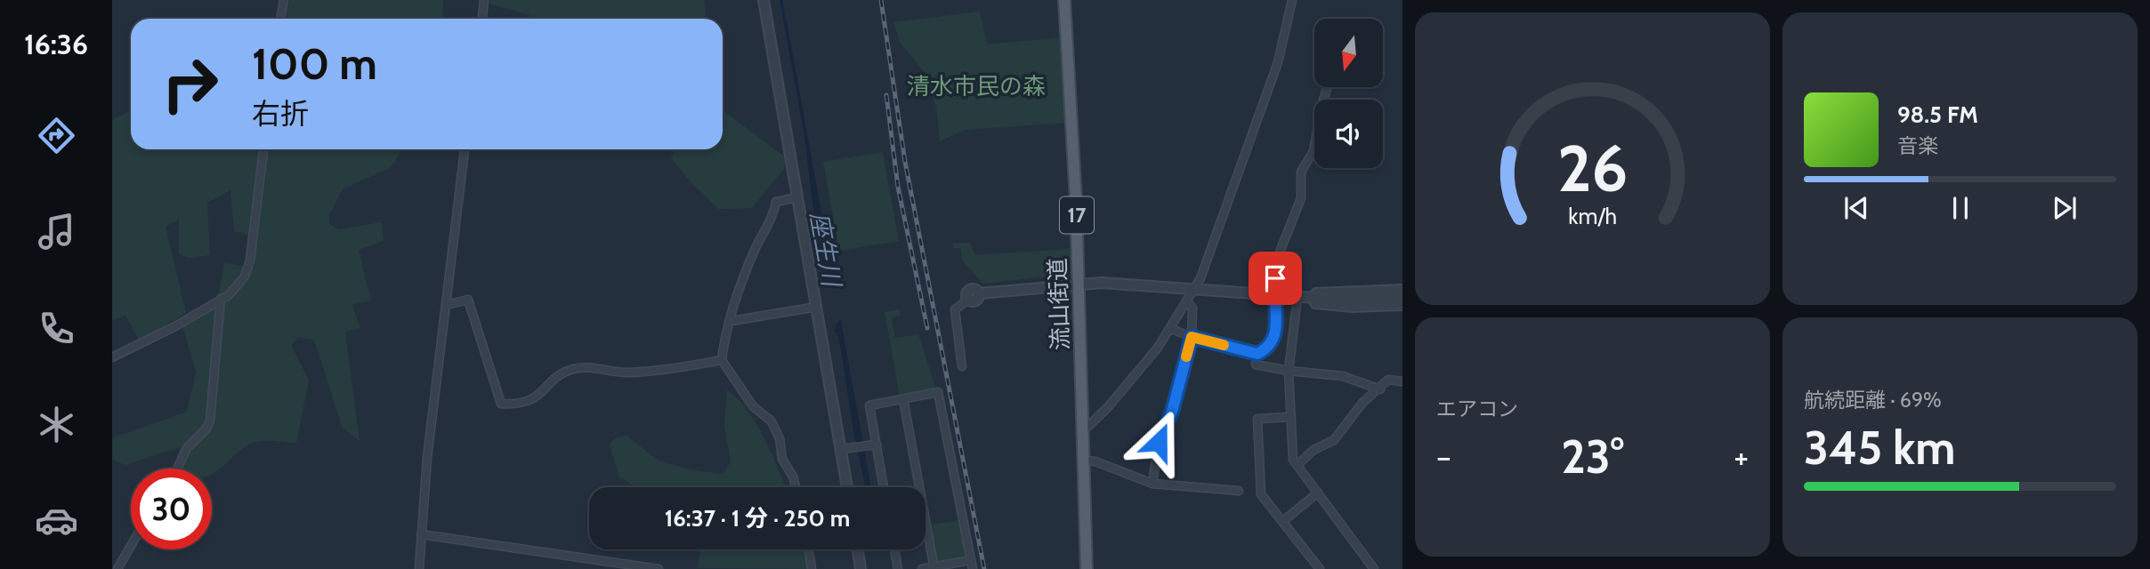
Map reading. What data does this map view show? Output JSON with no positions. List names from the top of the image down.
{
  "streets": {
    "main road": ["17", "流山街道"]
  },
  "water": ["座生川"],
  "parks": ["清水市民の森"],
  "north": "bottom",
  "page": {
    "tabs": "16:36",
    "turn": ["100 m", "右折"],
    "song": ["98.5 FM", "音楽"],
    "tile": [
      "エアコン",
      ["航続距離 · 69%", "345 km"]
    ],
    "heat": ["−", "23°", "+"],
    "limit": "30",
    "trip": "16:37 · 1 分 · 250 m",
    "gauge": ["26", "km/h"]
  }
}
